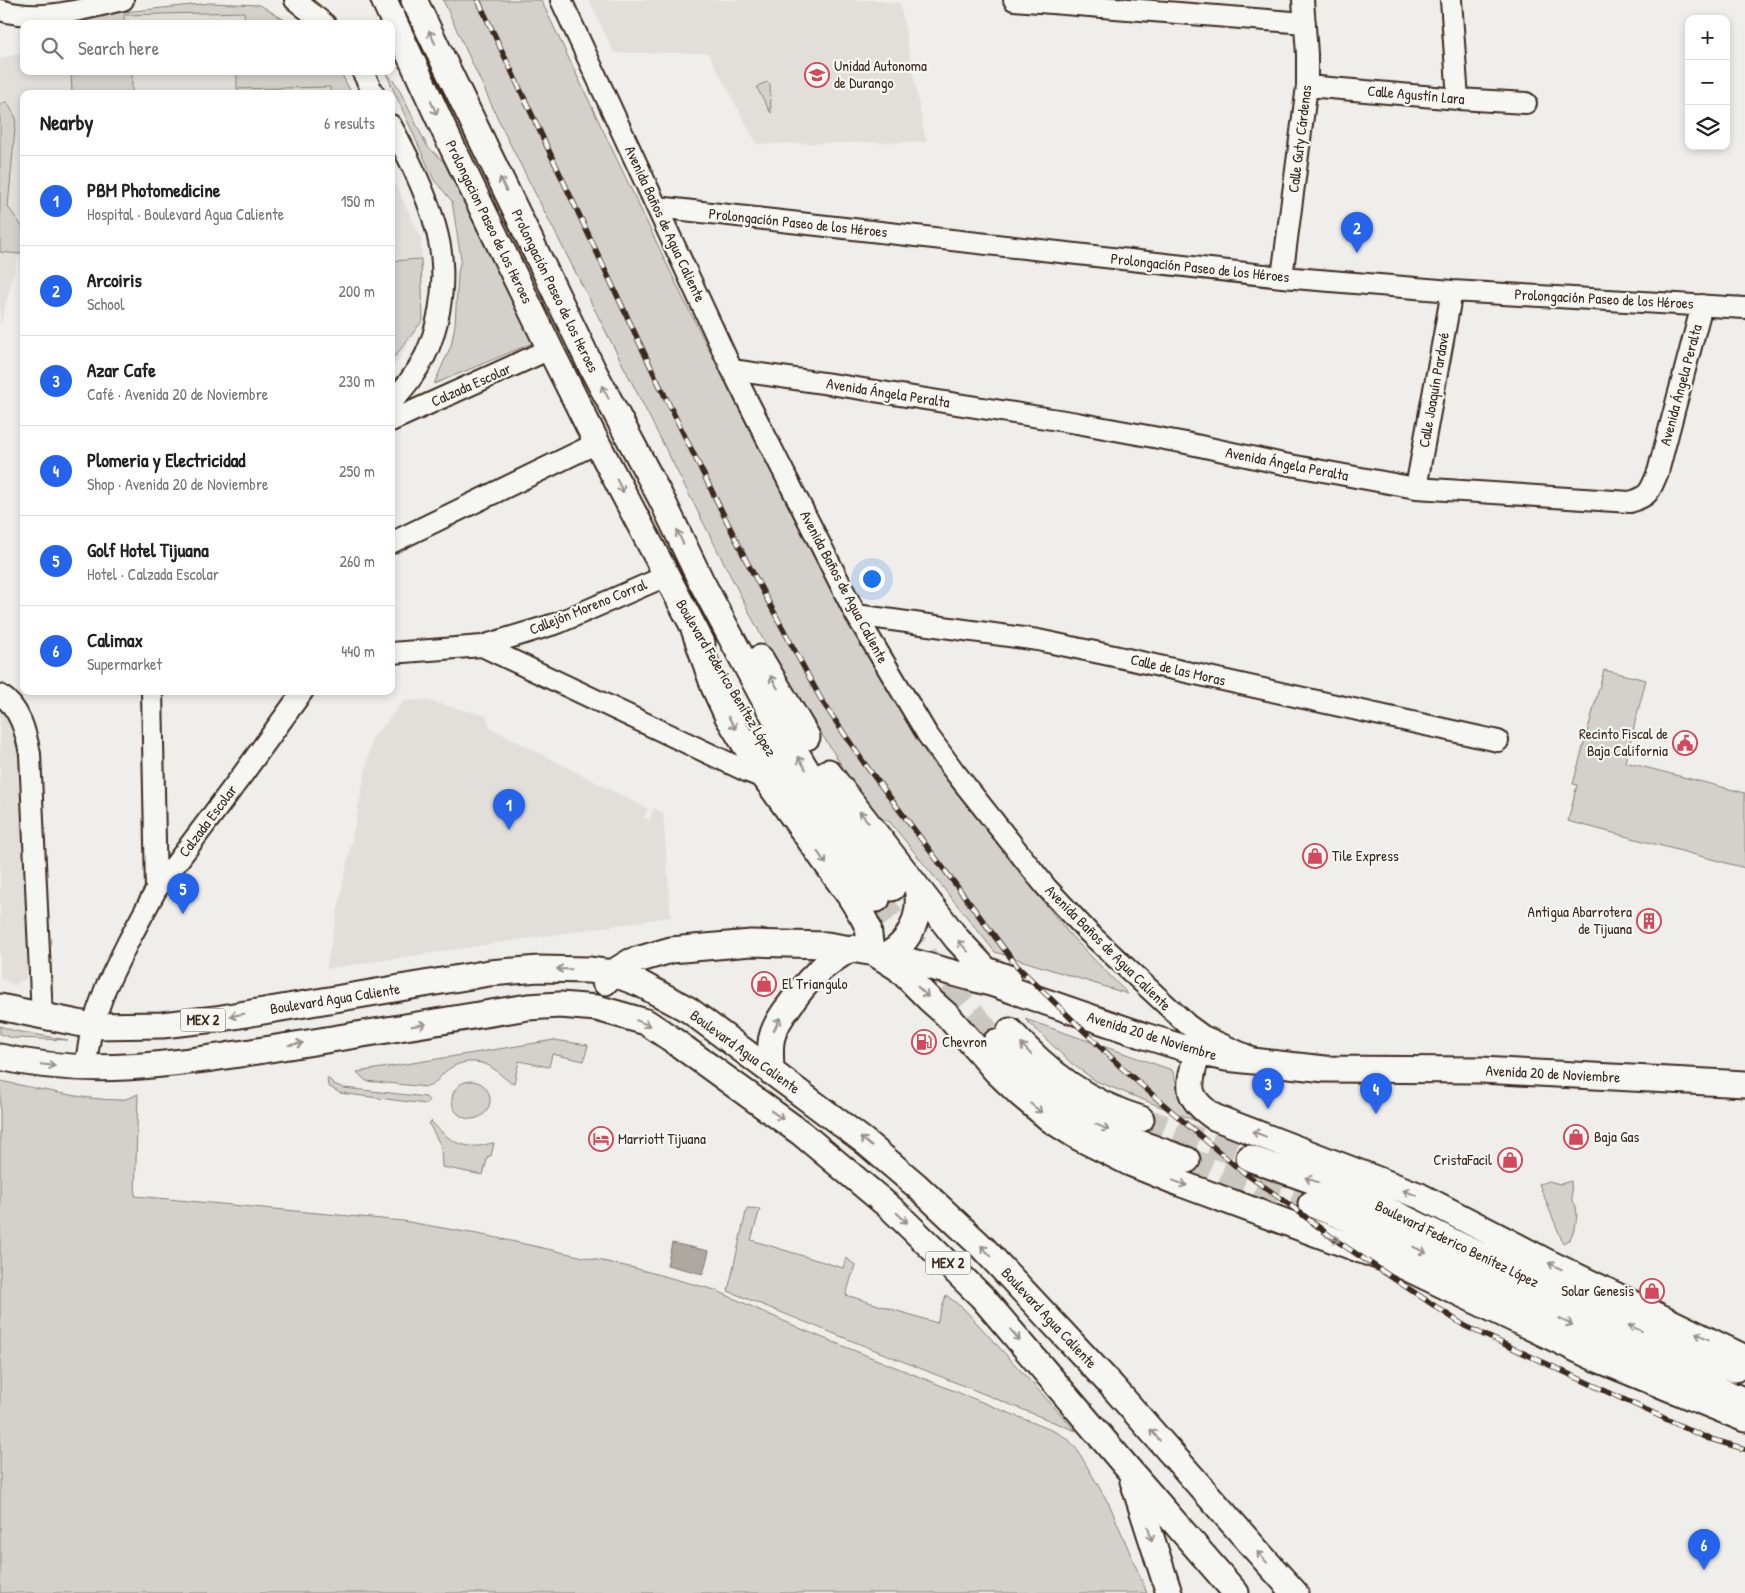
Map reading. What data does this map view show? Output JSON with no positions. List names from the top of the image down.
{
  "streets": {
    "main road": [
      "Prolongacion Paseo de los Heroes",
      "Prolongación Paseo de los Heroes",
      "Boulevard Federico Benítez López",
      "Boulevard Agua Caliente",
      "MEX 2",
      "Avenida 20 de Noviembre"
    ],
    "street": [
      "Calle Agustín Lara",
      "Calle Guty Cárdenas",
      "Prolongación Paseo de los Héroes",
      "Avenida Baños de Agua Caliente",
      "Calzada Escolar",
      "Avenida Ángela Peralta",
      "Calle Joaquín Pardavé",
      "Callejón Moreno Corral",
      "Calle de las Moras"
    ]
  },
  "crossings": [
    ["Calle Agustín Lara", "Calle Guty Cárdenas"],
    ["Calle Guty Cárdenas", "Prolongación Paseo de los Héroes"],
    ["Prolongacion Paseo de los Heroes", "Calzada Escolar"],
    ["Prolongacion Paseo de los Heroes", "Boulevard Federico Benítez López"],
    ["Prolongación Paseo de los Héroes", "Avenida Baños de Agua Caliente"],
    ["Prolongación Paseo de los Héroes", "Avenida Ángela Peralta"],
    ["Prolongación Paseo de los Héroes", "Calle Joaquín Pardavé"],
    ["Avenida Baños de Agua Caliente", "Avenida Ángela Peralta"],
    ["Avenida Baños de Agua Caliente", "Calle de las Moras"],
    ["Avenida Baños de Agua Caliente", "Avenida 20 de Noviembre"],
    ["Prolongación Paseo de los Heroes", "Boulevard Federico Benítez López"],
    ["Calzada Escolar", "Boulevard Agua Caliente"],
    ["Calzada Escolar", "MEX 2"],
    ["Avenida Ángela Peralta", "Calle Joaquín Pardavé"],
    ["Callejón Moreno Corral", "Boulevard Federico Benítez López"],
    ["Boulevard Agua Caliente", "Avenida 20 de Noviembre"]
  ],
  "one_way": ["Prolongacion Paseo de los Heroes", "Prolongación Paseo de los Heroes"],
  "places": {
    "school or university": ["Unidad Autonoma de Durango"],
    "public building": ["Recinto Fiscal de Baja California"],
    "shop": [
      "Tile Express",
      "El Triangulo",
      "Baja Gas",
      "CristaFacil",
      "Solar Genesis"
    ],
    "building": ["Antigua Abarrotera de Tijuana"],
    "fuel station": ["Chevron"],
    "hotel": ["Marriott Tijuana"]
  },
  "page": {
    "map_buttons": ["+", "−"],
    "search": "Search here",
    "heading": ["Nearby", "6 results"],
    "list": [
      {
        "mark": "1",
        "name": "PBM Photomedicine",
        "note": "Hospital · Boulevard Agua Caliente",
        "value": "150 m"
      },
      {
        "mark": "2",
        "name": "Arcoiris",
        "note": "School",
        "value": "200 m"
      },
      {
        "mark": "3",
        "name": "Azar Cafe",
        "note": "Café · Avenida 20 de Noviembre",
        "value": "230 m"
      },
      {
        "mark": "4",
        "name": "Plomeria y Electricidad",
        "note": "Shop · Avenida 20 de Noviembre",
        "value": "250 m"
      },
      {
        "mark": "5",
        "name": "Golf Hotel Tijuana",
        "note": "Hotel · Calzada Escolar",
        "value": "260 m"
      },
      {
        "mark": "6",
        "name": "Calimax",
        "note": "Supermarket",
        "value": "440 m"
      }
    ],
    "pins": [
      "2",
      "1",
      "5",
      "3",
      "4",
      "6"
    ]
  }
}
